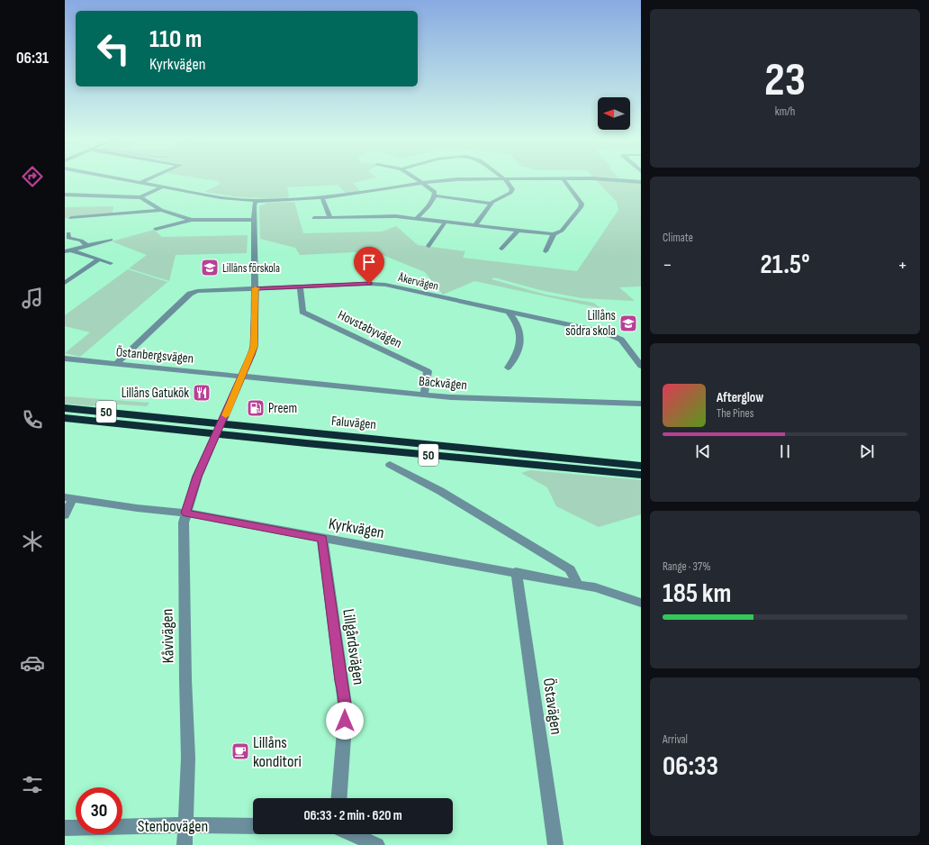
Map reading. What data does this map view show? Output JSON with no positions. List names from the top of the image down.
{
  "streets": {
    "highway": ["50", "Faluvägen"],
    "street": [
      "Åkervägen",
      "Hovstabyvägen",
      "Östanbergsvägen",
      "Bäckvägen",
      "Kyrkvägen",
      "Kåvivägen",
      "Lillgårdsvägen",
      "Östavägen",
      "Stenbovägen"
    ]
  },
  "crossings": [
    ["Åkervägen", "Hovstabyvägen"],
    ["Åkervägen", "Östanbergsvägen"],
    ["Åkervägen", "Kåvivägen"],
    ["Hovstabyvägen", "Bäckvägen"],
    ["Östanbergsvägen", "Bäckvägen"],
    ["Östanbergsvägen", "Kåvivägen"],
    ["Bäckvägen", "Kåvivägen"],
    ["Faluvägen", "Kåvivägen"],
    ["Kyrkvägen", "Kåvivägen"],
    ["Kyrkvägen", "Lillgårdsvägen"],
    ["Kyrkvägen", "Östavägen"],
    ["Kåvivägen", "Stenbovägen"]
  ],
  "places": {
    "school or university": ["Lillåns förskola", "Lillåns södra skola"],
    "restaurant": ["Lillåns Gatukök"],
    "fuel station": ["Preem"],
    "cafe": ["Lillåns konditori"]
  },
  "north": "left",
  "page": {
    "tabs": "06:31",
    "tile": [
      ["23", "km/h"],
      "Climate",
      ["Range · 37%", "185 km"],
      ["Arrival", "06:33"]
    ],
    "turn": ["110 m", "Kyrkvägen"],
    "heat": ["−", "21.5°", "+"],
    "song": ["Afterglow", "The Pines"],
    "limit": "30",
    "trip": "06:33 · 2 min · 620 m"
  }
}
